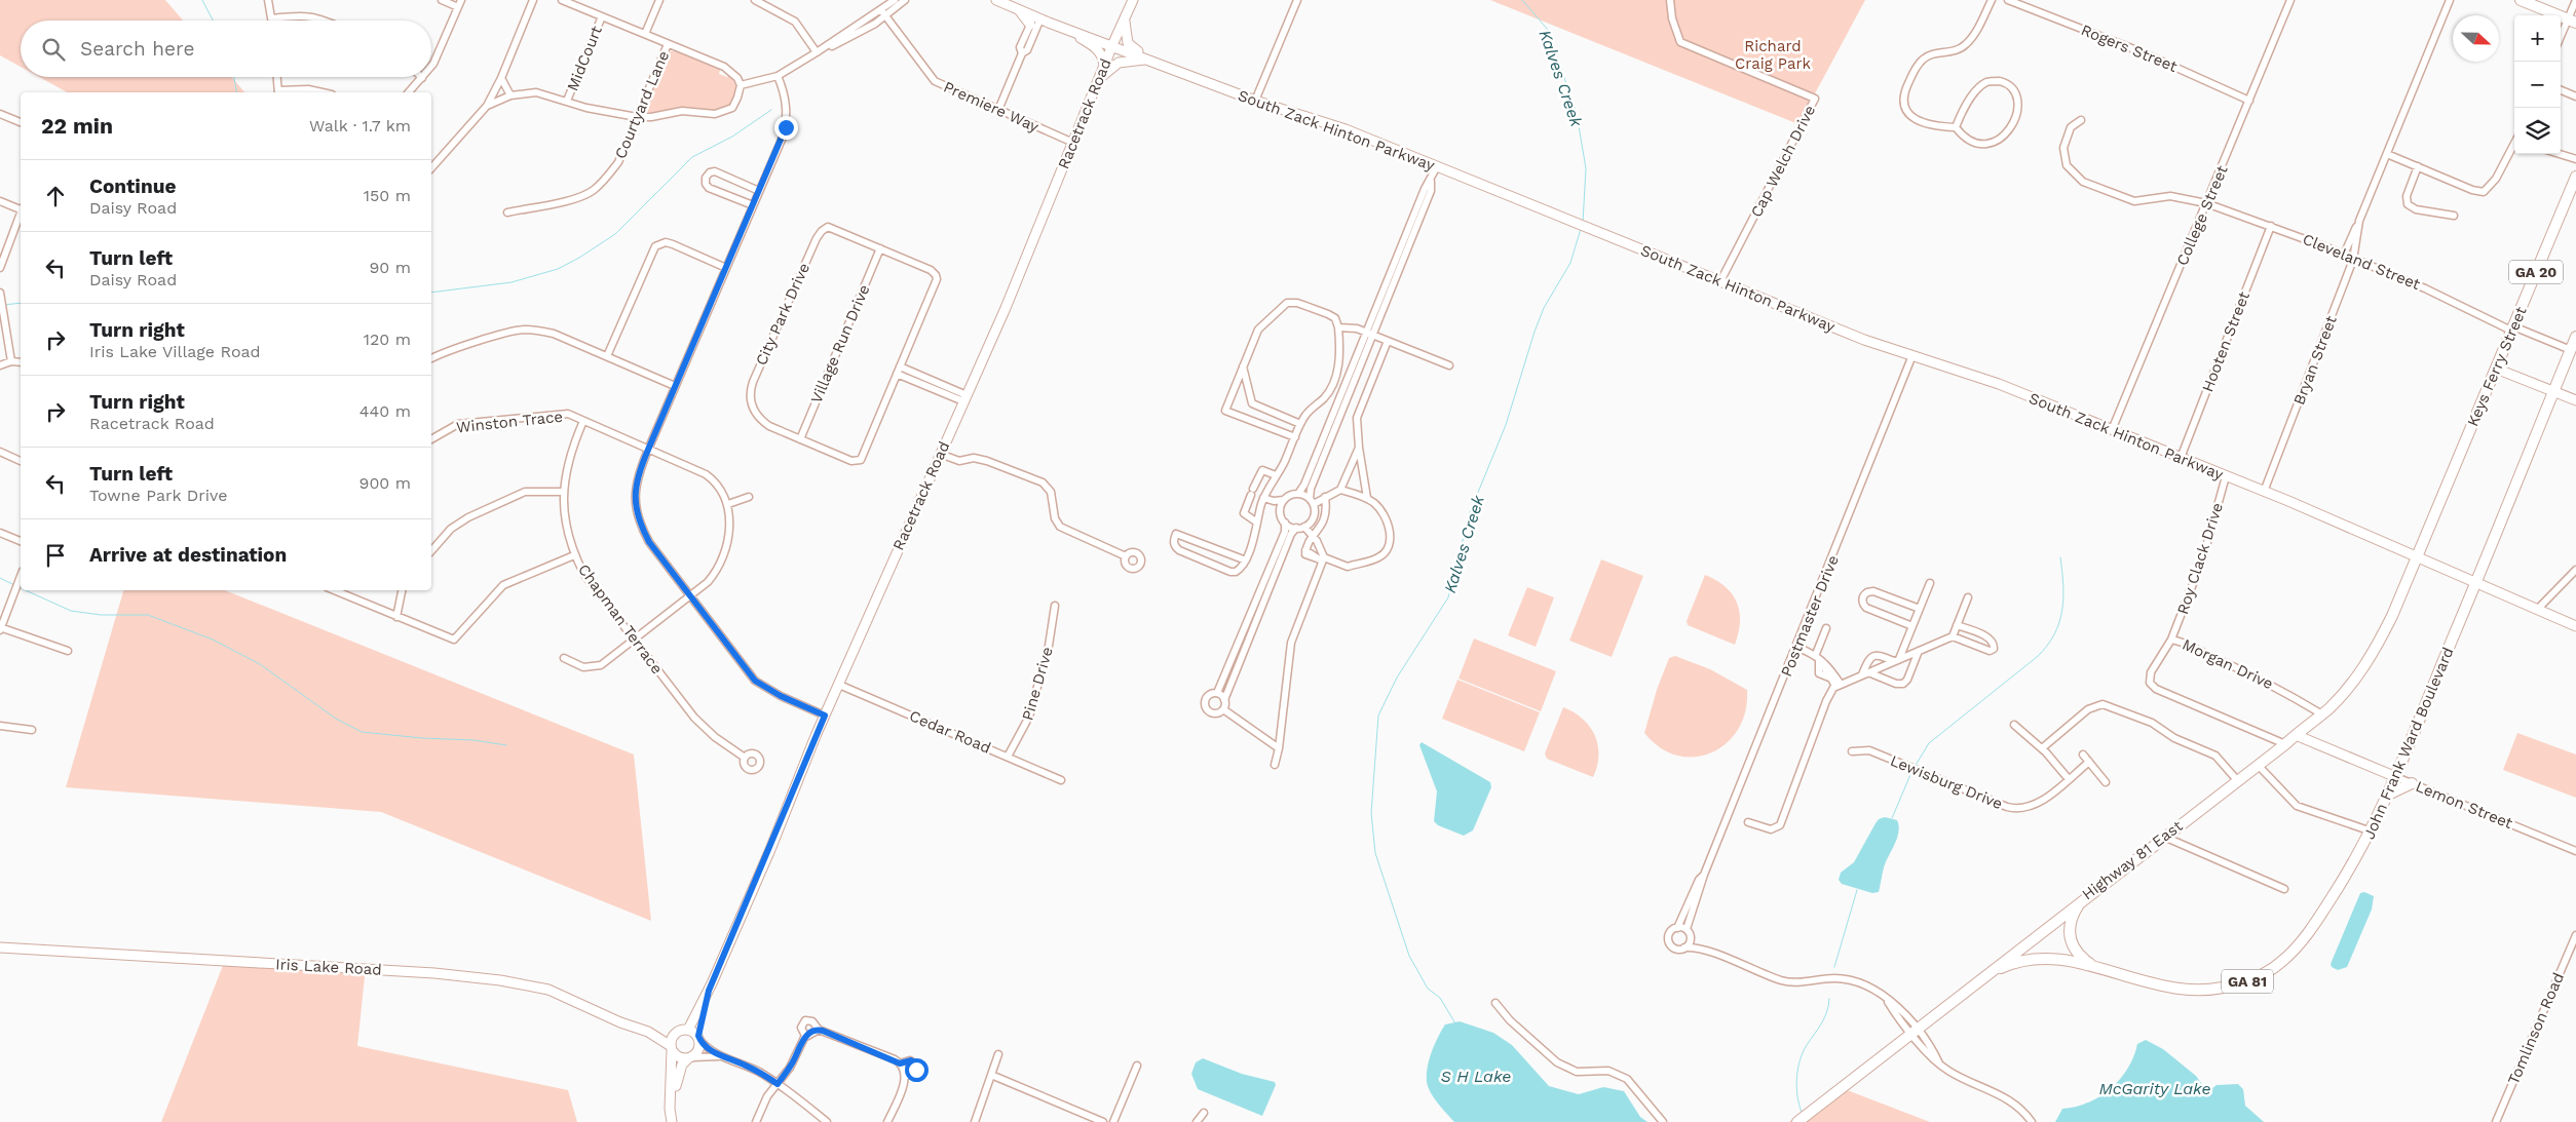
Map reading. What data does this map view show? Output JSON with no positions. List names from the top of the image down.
{
  "streets": {
    "main road": [
      "GA 20",
      "Keys Ferry Street",
      "John Frank Ward Boulevard",
      "Highway 81 East",
      "GA 81"
    ],
    "street": [
      "Rogers Street",
      "MidCourt",
      "Courtyard Lane",
      "Premiere Way",
      "Racetrack Road",
      "South Zack Hinton Parkway",
      "Cap Welch Drive",
      "College Street",
      "Cleveland Street",
      "City Park Drive",
      "Hooten Street",
      "Village Run Drive",
      "Bryan Street",
      "Winston Trace",
      "Roy Clack Drive",
      "Postmaster Drive",
      "Chapman Terrace",
      "Morgan Drive",
      "Pine Drive",
      "Cedar Road",
      "Lewisburg Drive",
      "Lemon Street",
      "Iris Lake Road",
      "Tomlinson Road"
    ]
  },
  "crossings": [
    ["Rogers Street", "College Street"],
    ["Premiere Way", "Racetrack Road"],
    ["Racetrack Road", "South Zack Hinton Parkway"],
    ["Racetrack Road", "Cedar Road"],
    ["Racetrack Road", "Iris Lake Road"],
    ["South Zack Hinton Parkway", "Cap Welch Drive"],
    ["South Zack Hinton Parkway", "College Street"],
    ["South Zack Hinton Parkway", "Hooten Street"],
    ["South Zack Hinton Parkway", "Bryan Street"],
    ["South Zack Hinton Parkway", "Keys Ferry Street"],
    ["South Zack Hinton Parkway", "Roy Clack Drive"],
    ["South Zack Hinton Parkway", "Postmaster Drive"],
    ["South Zack Hinton Parkway", "John Frank Ward Boulevard"],
    ["South Zack Hinton Parkway", "Highway 81 East"],
    ["College Street", "Cleveland Street"],
    ["Cleveland Street", "Hooten Street"],
    ["Cleveland Street", "Bryan Street"],
    ["Cleveland Street", "Keys Ferry Street"],
    ["Cleveland Street", "John Frank Ward Boulevard"],
    ["City Park Drive", "Village Run Drive"],
    ["Keys Ferry Street", "Highway 81 East"],
    ["Winston Trace", "Chapman Terrace"],
    ["Roy Clack Drive", "Morgan Drive"],
    ["Morgan Drive", "Highway 81 East"],
    ["Pine Drive", "Cedar Road"],
    ["John Frank Ward Boulevard", "Lemon Street"],
    ["John Frank Ward Boulevard", "Highway 81 East"],
    ["Lemon Street", "Highway 81 East"]
  ],
  "water": ["Kalves Creek", "S H Lake", "McGarity Lake"],
  "parks": ["Richard Craig Park"],
  "north": "right",
  "page": {
    "map_buttons": ["+", "−"],
    "search": "Search here",
    "heading": ["22 min", "Walk · 1.7 km"],
    "list": [
      ["Continue", "Daisy Road", "150 m"],
      ["Turn left", "Daisy Road", "90 m"],
      ["Turn right", "Iris Lake Village Road", "120 m"],
      ["Turn right", "Racetrack Road", "440 m"],
      ["Turn left", "Towne Park Drive", "900 m"],
      "Arrive at destination"
    ]
  }
}
